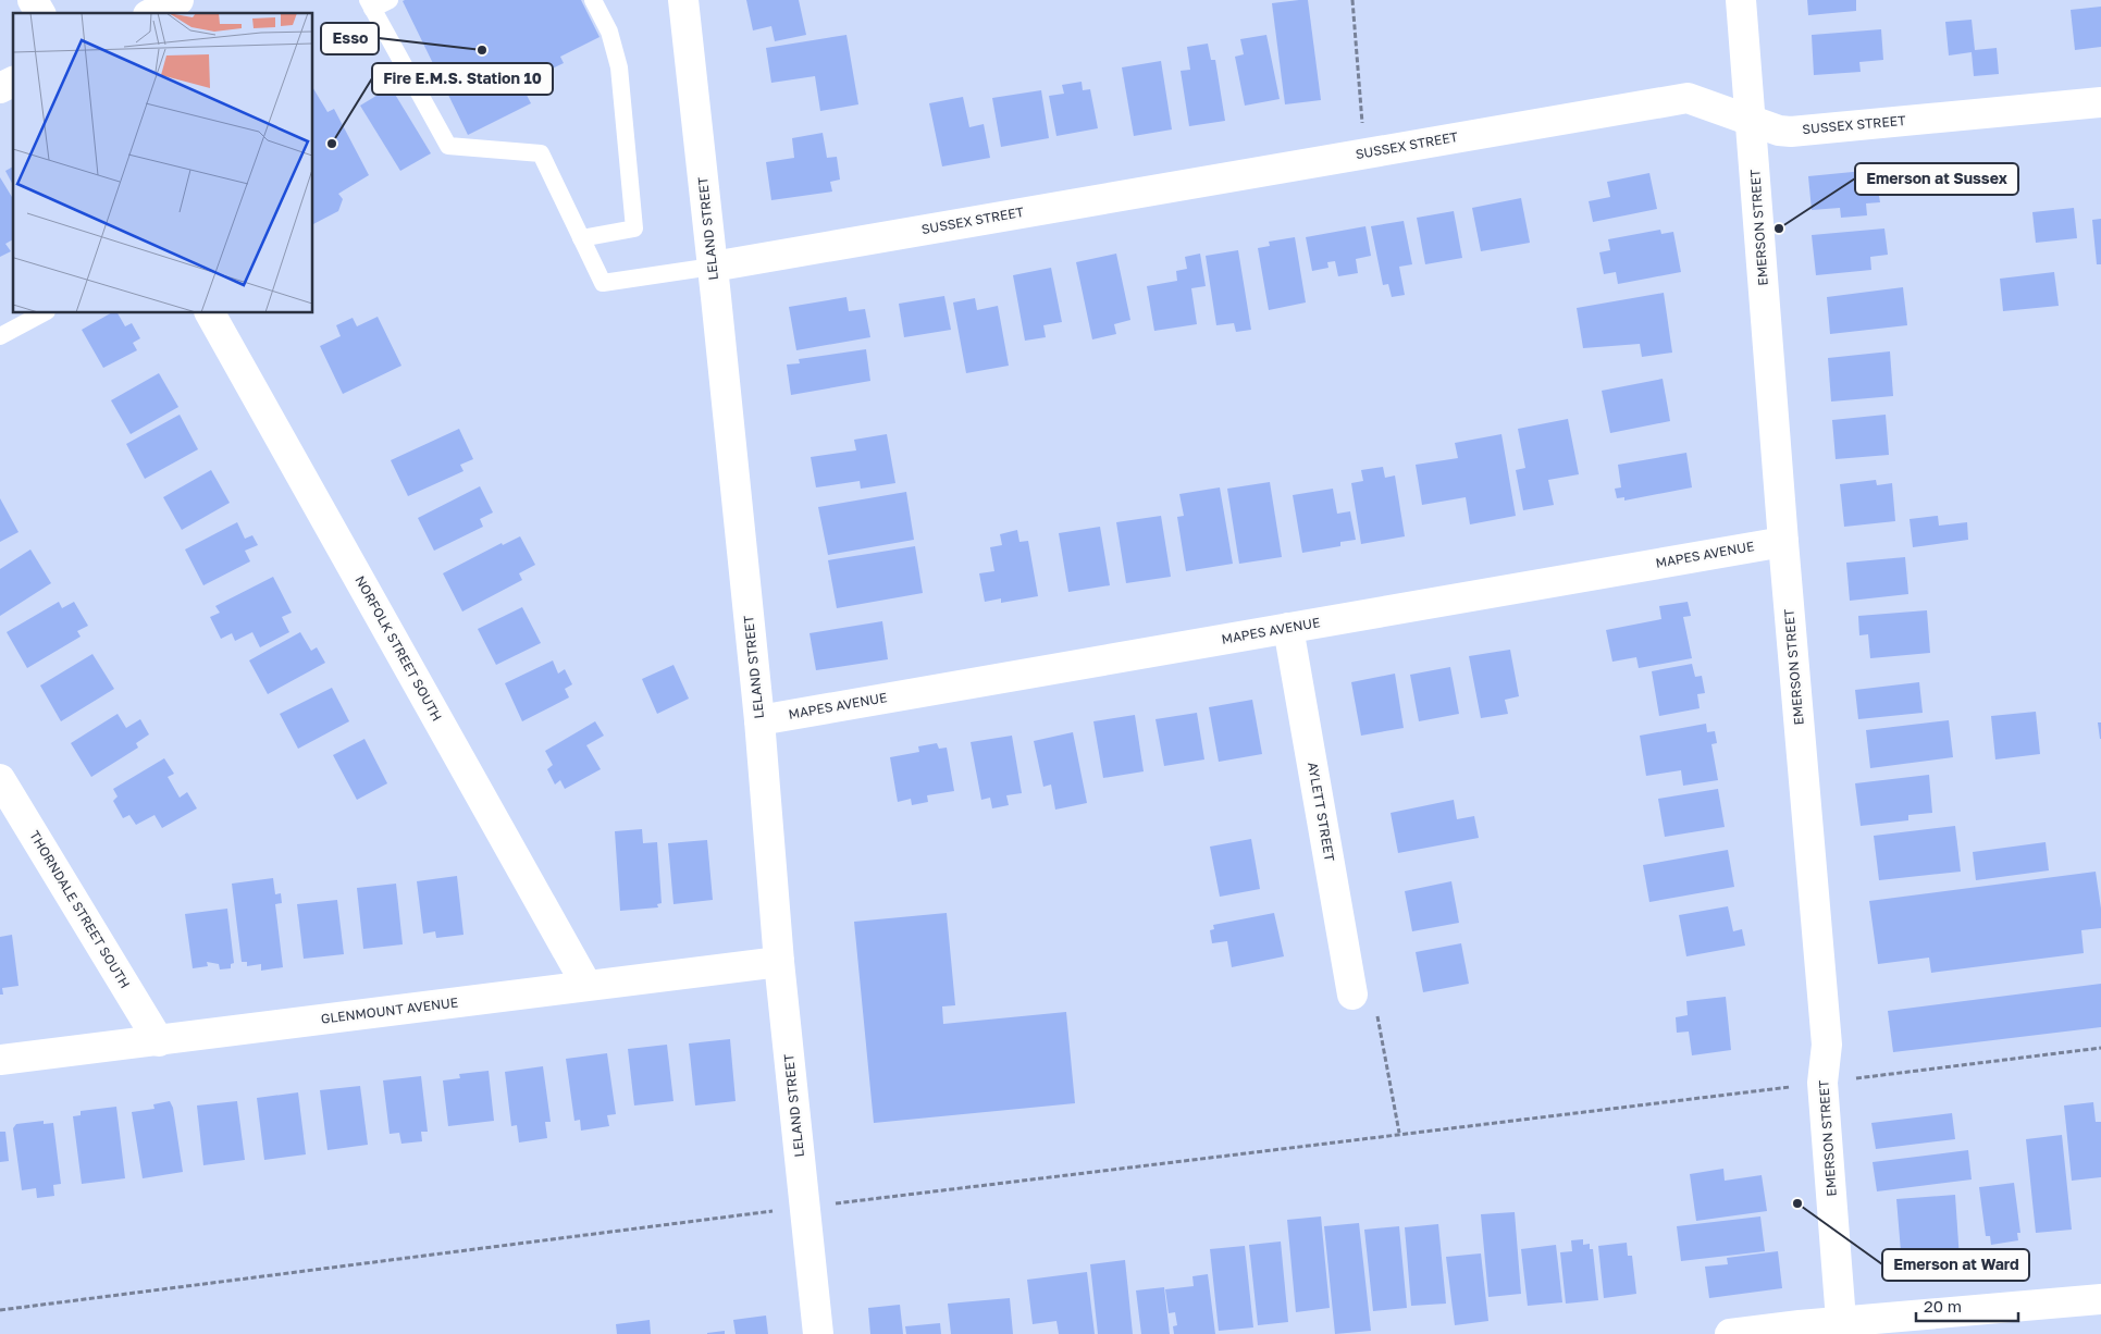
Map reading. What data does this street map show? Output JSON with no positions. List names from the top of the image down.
{
  "streets": {
    "street": [
      "SUSSEX STREET",
      "EMERSON STREET",
      "LELAND STREET",
      "MAPES AVENUE",
      "NORFOLK STREET SOUTH",
      "AYLETT STREET",
      "THORNDALE STREET SOUTH",
      "GLENMOUNT AVENUE"
    ]
  },
  "crossings": [
    ["SUSSEX STREET", "EMERSON STREET"],
    ["SUSSEX STREET", "LELAND STREET"],
    ["EMERSON STREET", "MAPES AVENUE"],
    ["LELAND STREET", "MAPES AVENUE"],
    ["LELAND STREET", "GLENMOUNT AVENUE"],
    ["MAPES AVENUE", "AYLETT STREET"],
    ["NORFOLK STREET SOUTH", "GLENMOUNT AVENUE"],
    ["THORNDALE STREET SOUTH", "GLENMOUNT AVENUE"]
  ],
  "places": [
    "Esso",
    "Fire E.M.S. Station 10",
    "Emerson at Sussex",
    "Emerson at Ward"
  ],
  "scale_bar": "20 m"
}
